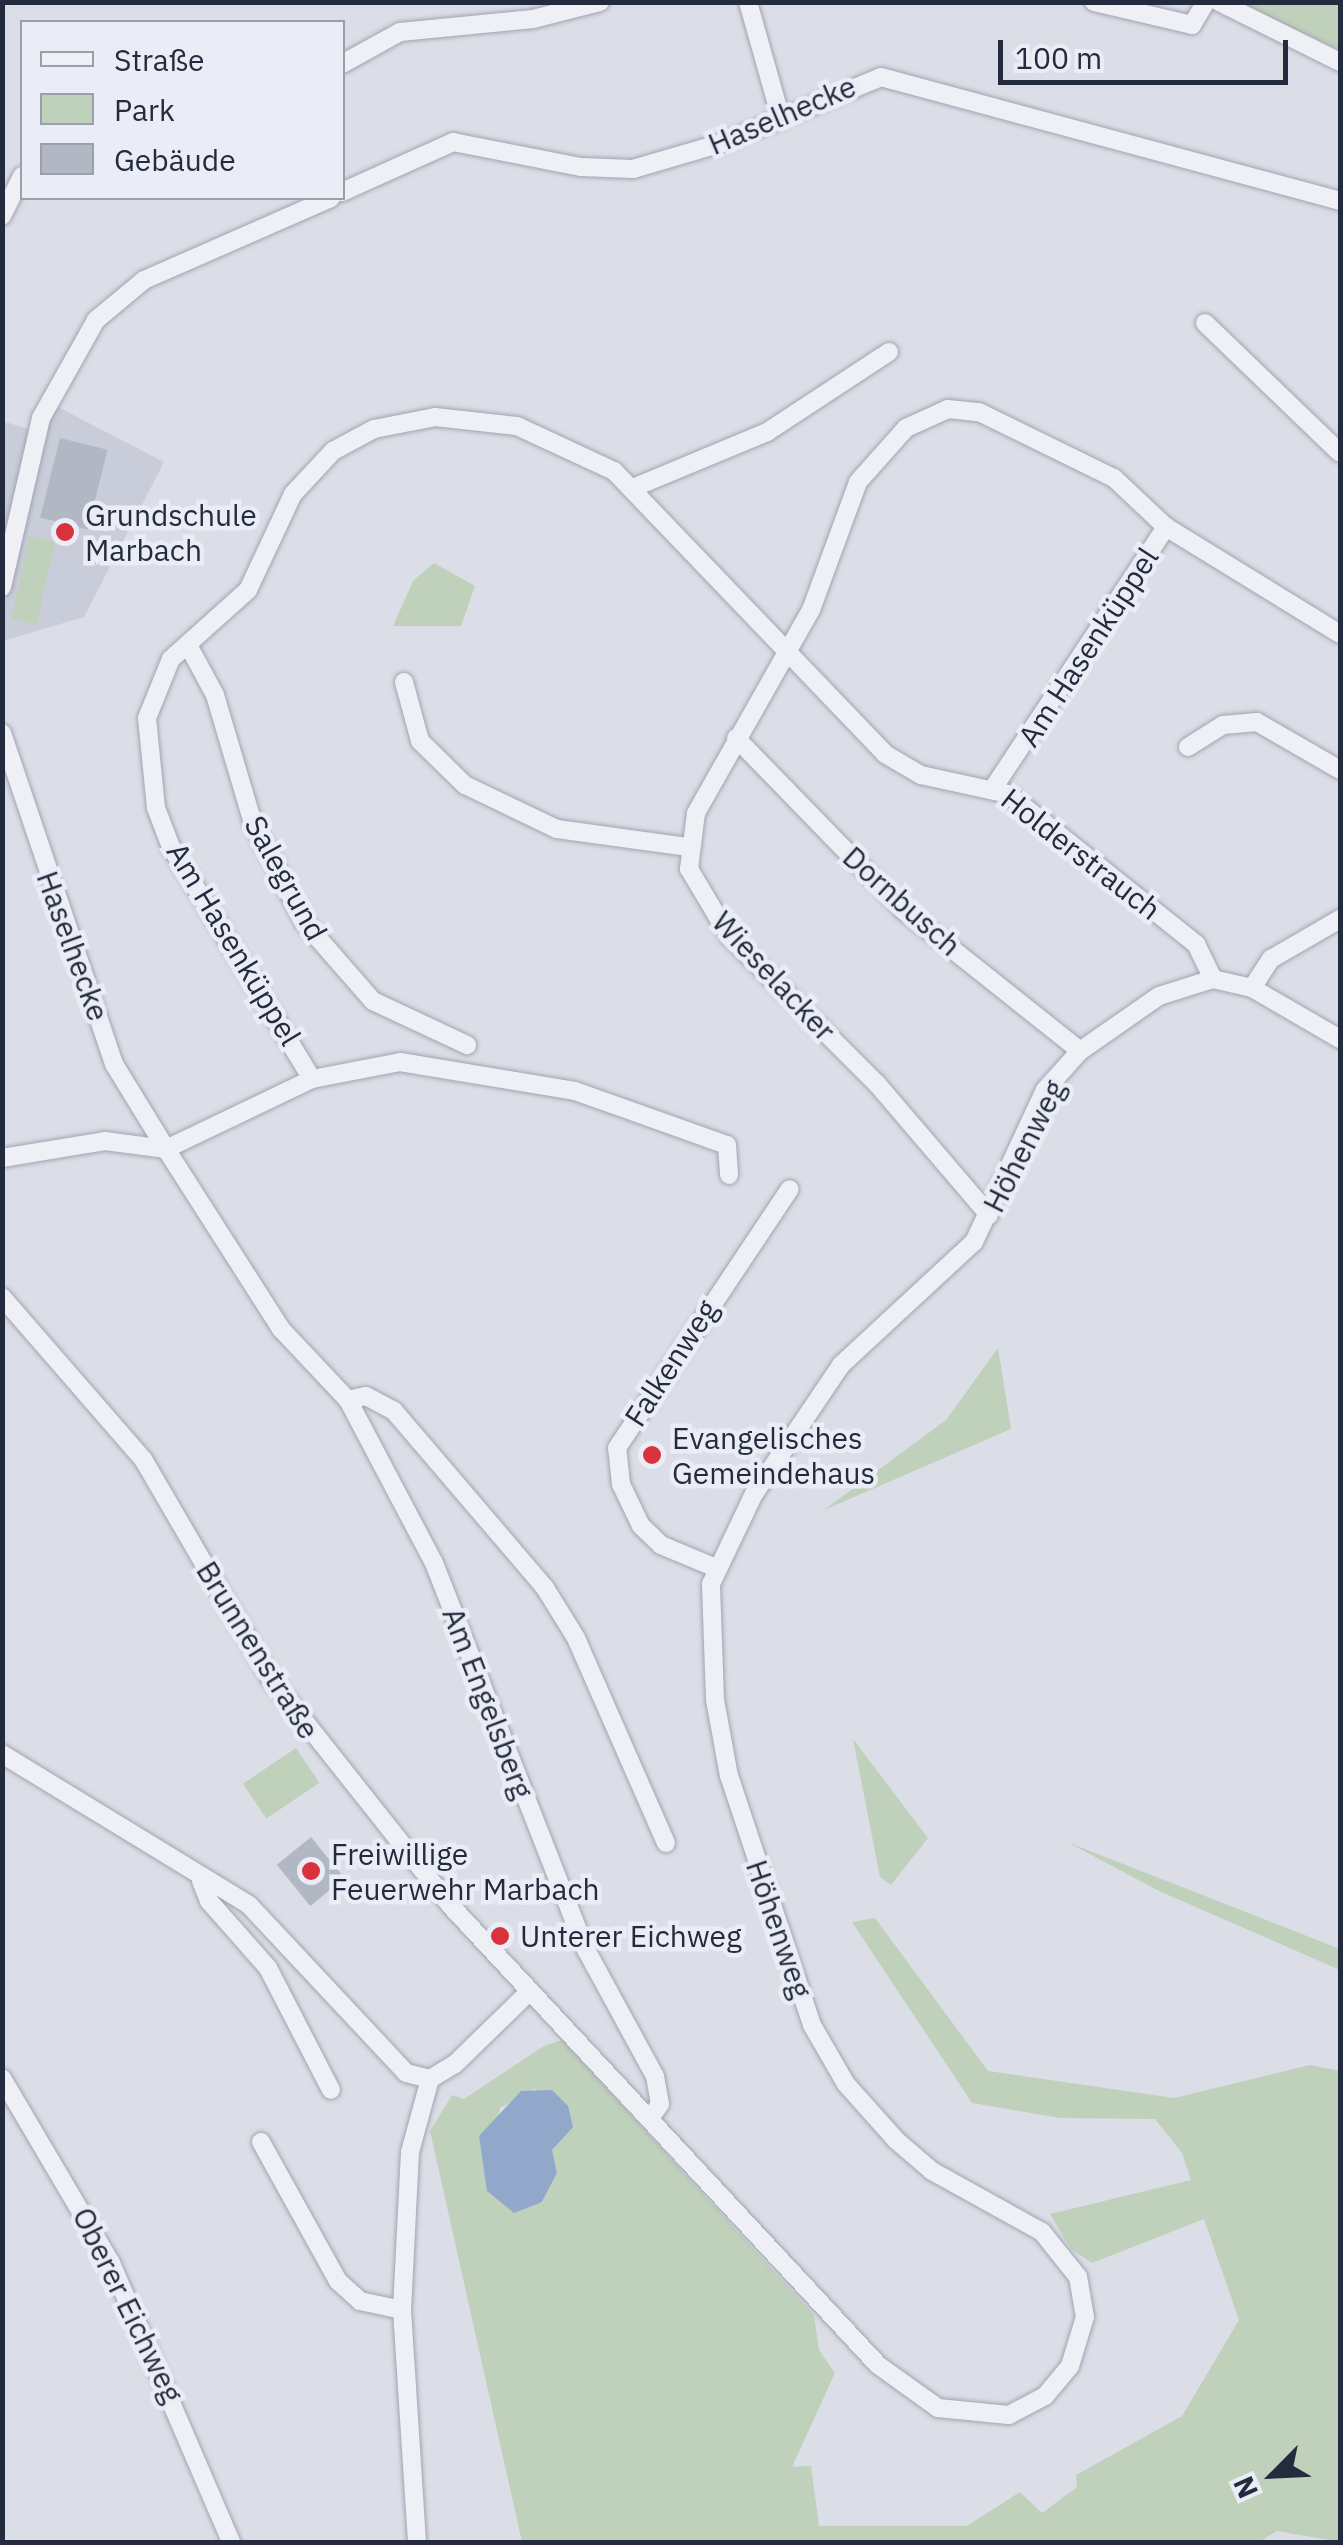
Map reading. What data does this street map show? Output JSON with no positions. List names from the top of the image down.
{
  "streets": {
    "street": [
      "Haselhecke",
      "Am Hasenküppel",
      "Holderstrauch",
      "Salegrund",
      "Dornbusch",
      "Wieselacker",
      "Höhenweg",
      "Falkenweg",
      "Brunnenstraße",
      "Am Engelsberg",
      "Oberer Eichweg"
    ]
  },
  "crossings": [
    ["Haselhecke", "Am Hasenküppel"],
    ["Haselhecke", "Am Engelsberg"],
    ["Am Hasenküppel", "Holderstrauch"],
    ["Am Hasenküppel", "Salegrund"],
    ["Am Hasenküppel", "Am Engelsberg"],
    ["Holderstrauch", "Höhenweg"],
    ["Dornbusch", "Höhenweg"],
    ["Wieselacker", "Höhenweg"],
    ["Höhenweg", "Falkenweg"],
    ["Höhenweg", "Brunnenstraße"],
    ["Höhenweg", "Am Engelsberg"]
  ],
  "places": [
    "Grundschule Marbach",
    "Evangelisches Gemeindehaus",
    "Freiwillige Feuerwehr Marbach",
    "Unterer Eichweg"
  ],
  "legend": ["Straße", "Park", "Gebäude"],
  "scale_bar": "100 m",
  "north": "bottom left"
}
